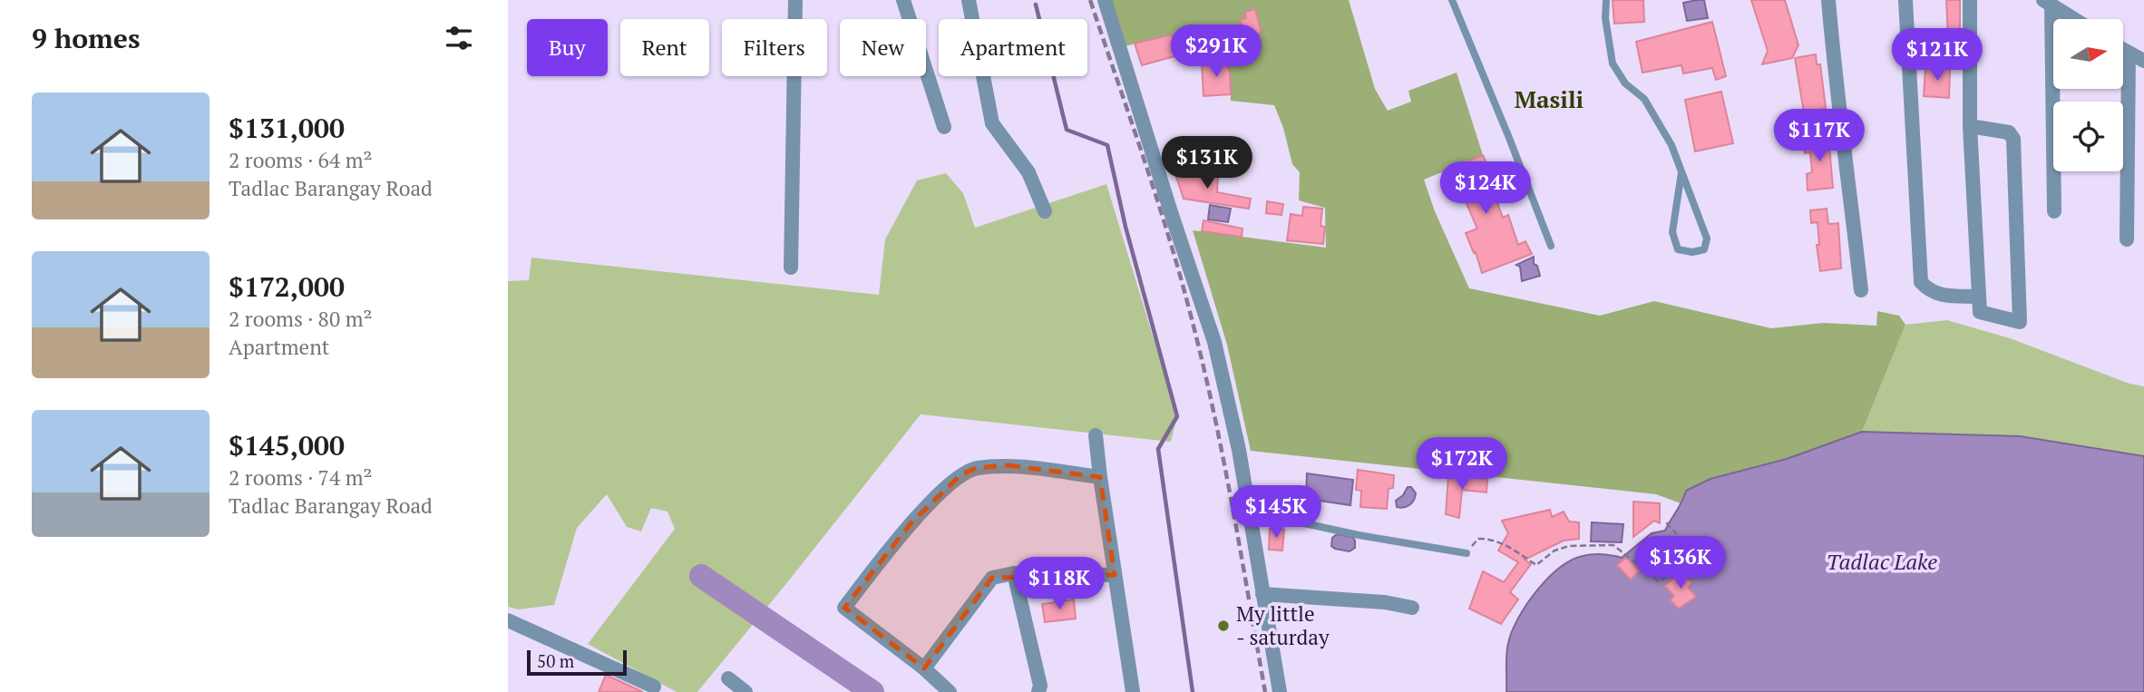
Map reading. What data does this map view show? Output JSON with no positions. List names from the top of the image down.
{
  "districts": ["Masili"],
  "water": ["Tadlac Lake"],
  "places": ["My little - saturday"],
  "scale_bar": "50 m",
  "north": "right",
  "page": {
    "heading": "9 homes",
    "chip": [
      "Buy",
      "Rent",
      "Filters",
      "New",
      "Apartment"
    ],
    "price": [
      "$291K",
      "$121K",
      "$117K",
      "$131K",
      "$124K",
      "$172K",
      "$145K",
      "$136K",
      "$118K"
    ],
    "list": [
      {
        "name": "$131,000",
        "note": "2 rooms · 64 m² · Tadlac Barangay Road"
      },
      {
        "name": "$172,000",
        "note": "2 rooms · 80 m² · Apartment"
      },
      {
        "name": "$145,000",
        "note": "2 rooms · 74 m² · Tadlac Barangay Road"
      }
    ],
    "scale": "50 m"
  }
}
